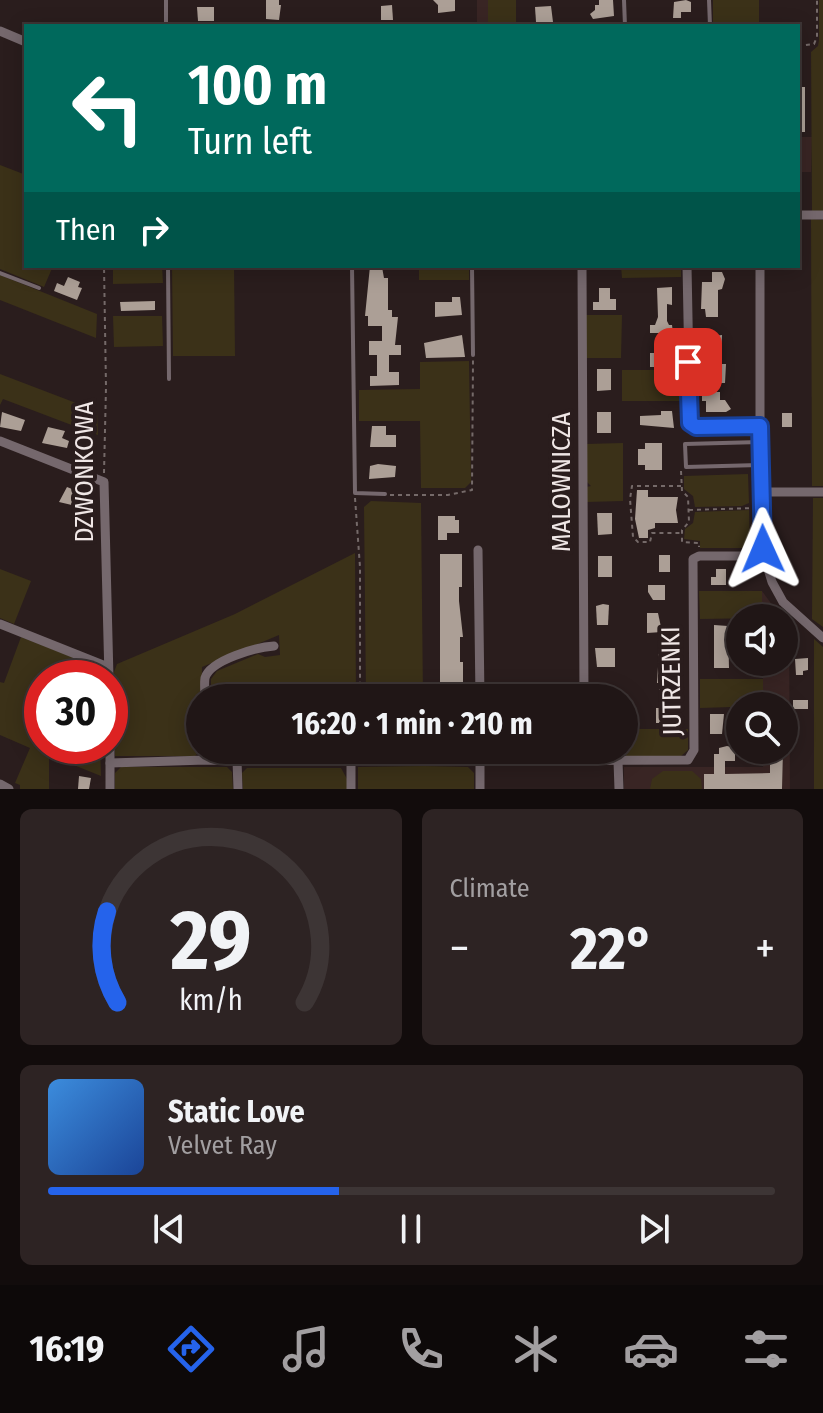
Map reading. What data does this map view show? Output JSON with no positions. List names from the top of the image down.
{
  "streets": {
    "street": ["DZWONKOWA", "MALOWNICZA", "JUTRZENKI"]
  },
  "page": {
    "turn": ["100 m", "Turn left"],
    "then": "Then",
    "limit": "30",
    "trip": "16:20 · 1 min · 210 m",
    "tile": "Climate",
    "heat": ["−", "22°", "+"],
    "song": ["Static Love", "Velvet Ray"],
    "tabs": "16:19",
    "gauge": ["29", "km/h"]
  }
}
